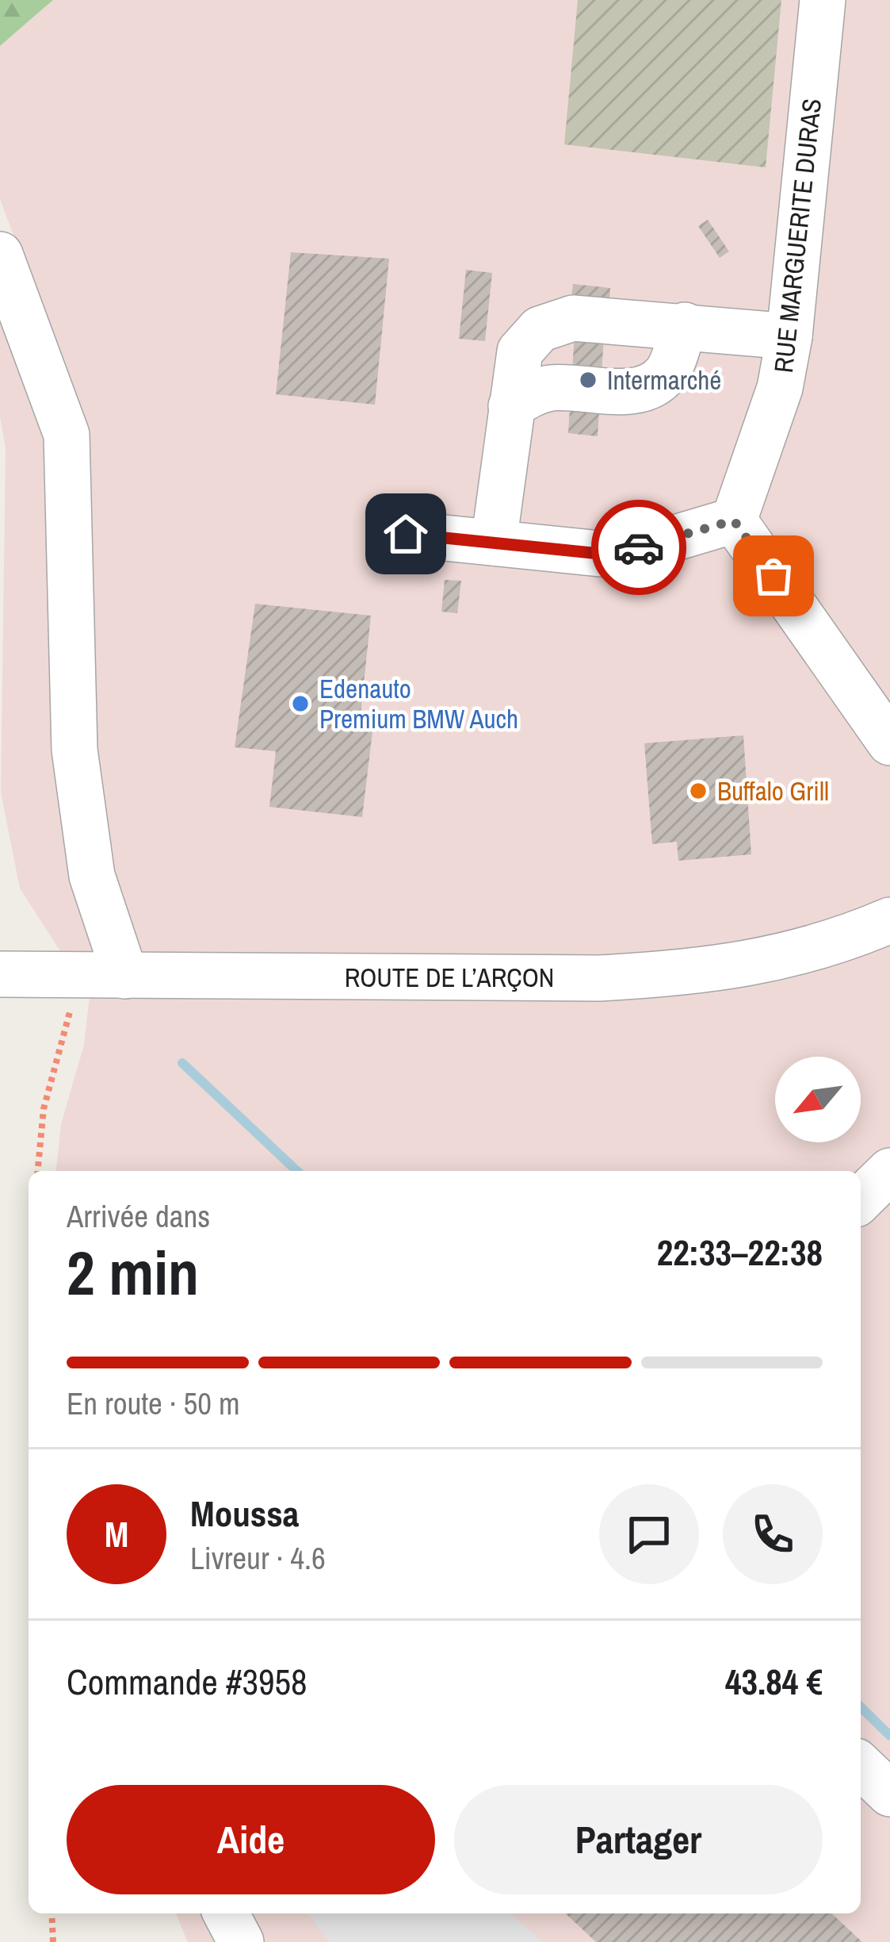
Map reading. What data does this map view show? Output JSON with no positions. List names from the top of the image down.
{
  "streets": {
    "street": ["RUE MARGUERITE DURAS", "ROUTE DE L’ARÇON"]
  },
  "places": ["Intermarché", "Edenauto Premium BMW Auch", "Buffalo Grill"],
  "north": "bottom left",
  "page": {
    "heading": ["2 min", "Arrivée dans", "22:33–22:38"],
    "panel": [
      "Moussa",
      "Livreur · 4.6",
      "Commande #3958",
      "43.84 €"
    ],
    "bar": "En route · 50 m",
    "round": "M",
    "buttons": ["Aide", "Partager"]
  }
}
